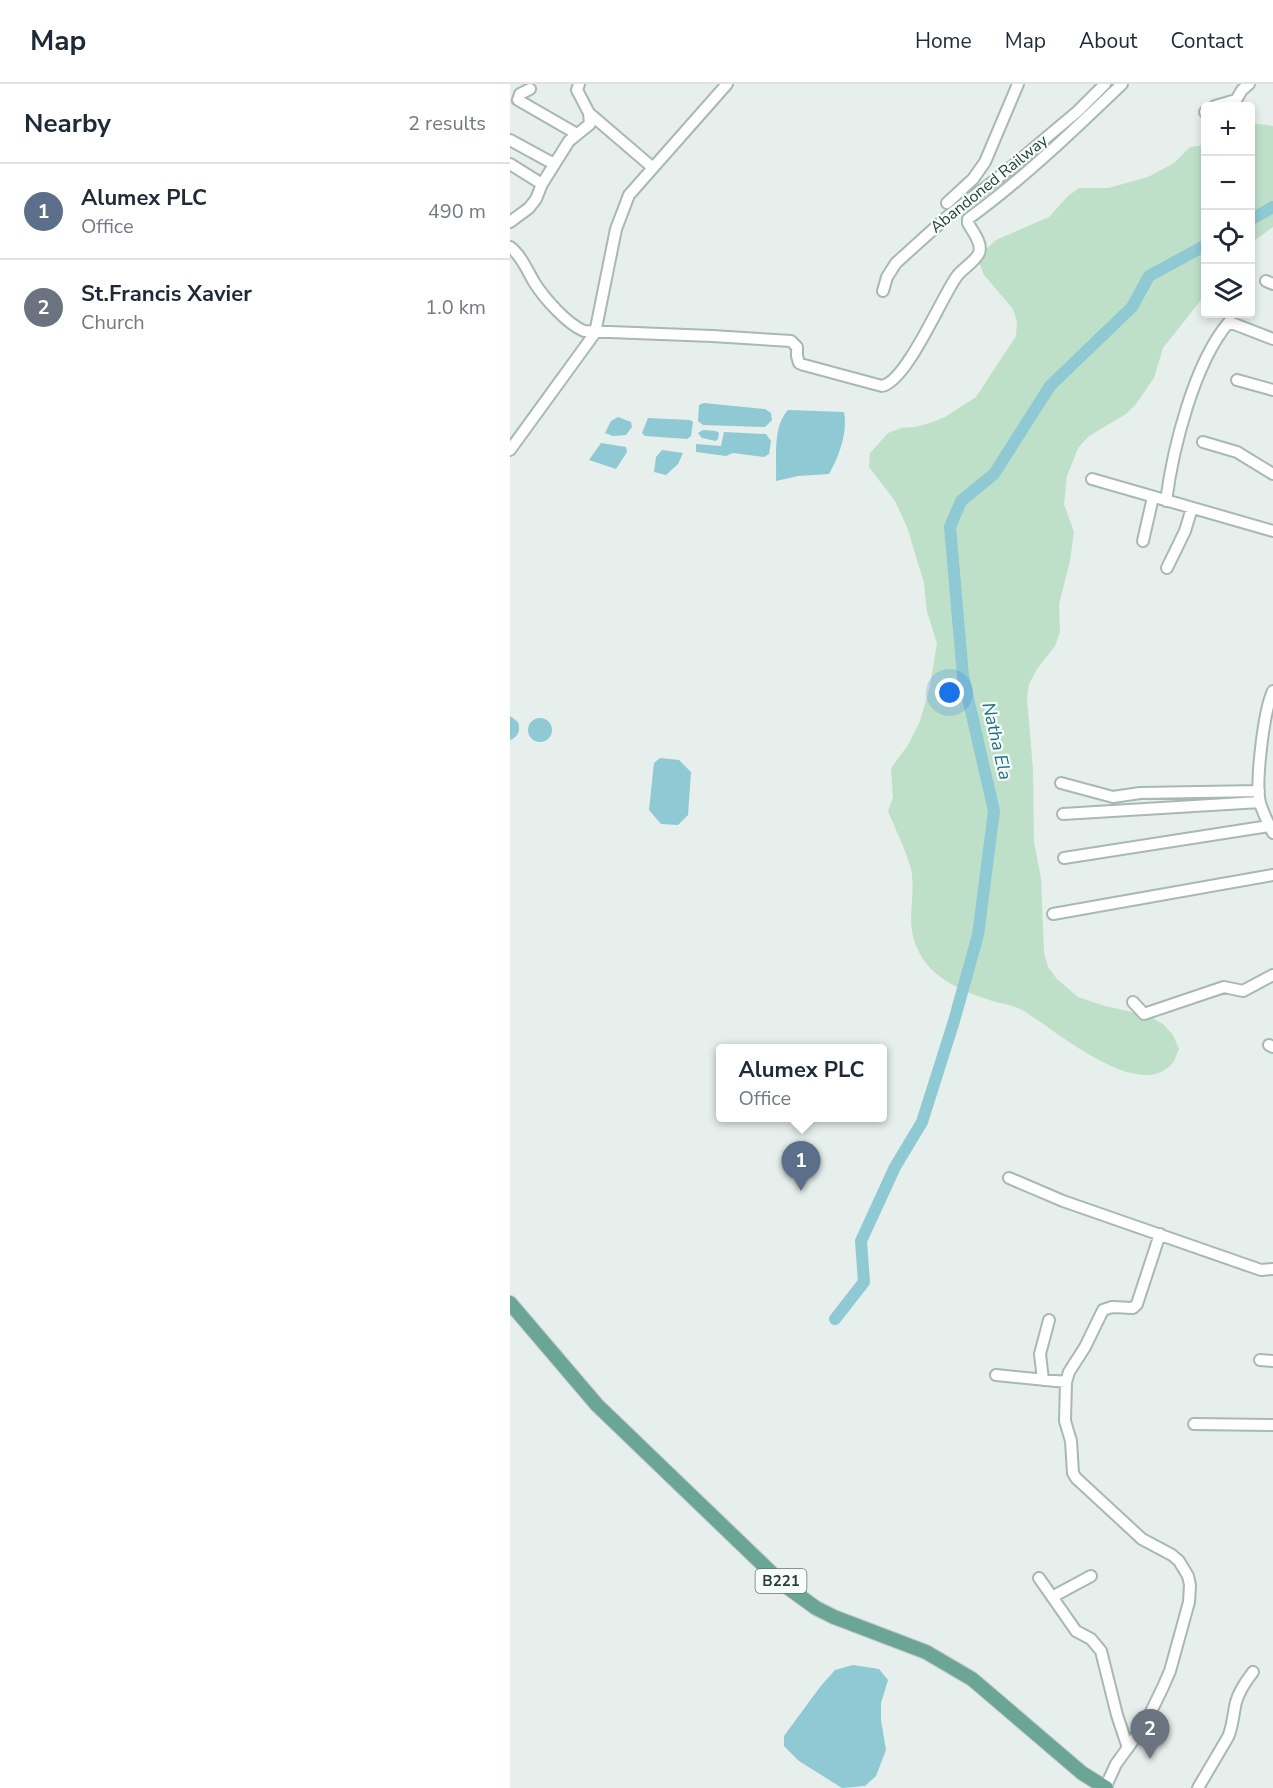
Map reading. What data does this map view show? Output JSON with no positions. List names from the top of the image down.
{
  "streets": {
    "main road": ["B221"],
    "street": ["Abandoned Railway"]
  },
  "water": ["Natha Ela"],
  "page": {
    "header": "Map",
    "nav": [
      "Home",
      "Map",
      "About",
      "Contact"
    ],
    "heading": ["Nearby", "2 results"],
    "map_buttons": ["+", "−"],
    "list": [
      {
        "mark": "1",
        "name": "Alumex PLC",
        "note": "Office",
        "value": "490 m"
      },
      {
        "mark": "2",
        "name": "St.Francis Xavier",
        "note": "Church",
        "value": "1.0 km"
      }
    ],
    "popup": ["Alumex PLC", "Office"],
    "pins": ["1", "2"]
  }
}
